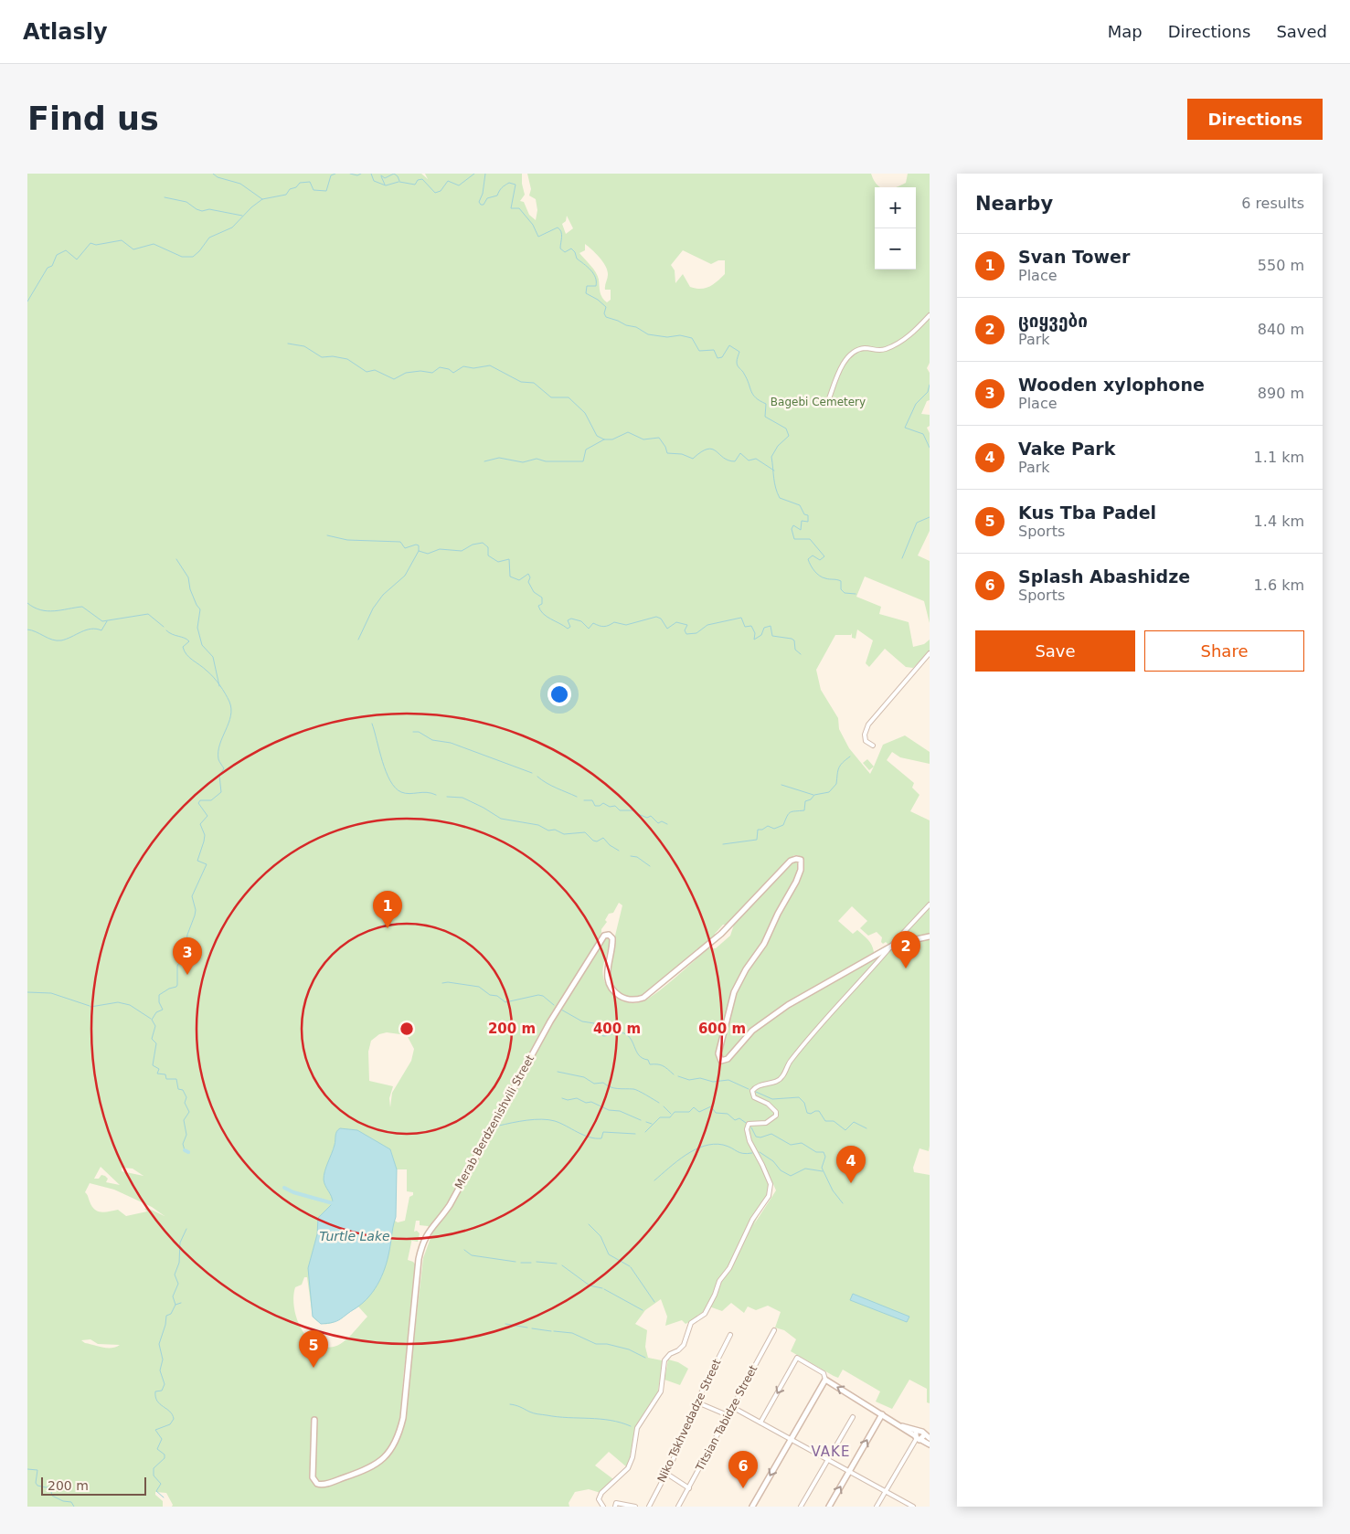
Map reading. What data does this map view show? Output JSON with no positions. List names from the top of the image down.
{
  "streets": {
    "street": ["Merab Berdzenishvili Street", "Titsian Tabidze Street", "Niko Tskhvedadze Street"]
  },
  "districts": ["VAKE"],
  "water": ["Turtle Lake"],
  "parks": ["Bagebi Cemetery"],
  "scale_bar": "200 m",
  "page": {
    "header": "Atlasly",
    "nav": ["Map", "Directions", "Saved"],
    "buttons": [
      "Directions",
      ["Save", "Share"]
    ],
    "title": "Find us",
    "heading": ["Nearby", "6 results"],
    "map_buttons": ["+", "−"],
    "list": [
      {
        "mark": "1",
        "name": "Svan Tower",
        "note": "Place",
        "value": "550 m"
      },
      {
        "mark": "2",
        "name": "ციყვები",
        "note": "Park",
        "value": "840 m"
      },
      {
        "mark": "3",
        "name": "Wooden xylophone",
        "note": "Place",
        "value": "890 m"
      },
      {
        "mark": "4",
        "name": "Vake Park",
        "note": "Park",
        "value": "1.1 km"
      },
      {
        "mark": "5",
        "name": "Kus Tba Padel",
        "note": "Sports",
        "value": "1.4 km"
      },
      {
        "mark": "6",
        "name": "Splash Abashidze",
        "note": "Sports",
        "value": "1.6 km"
      }
    ],
    "pins": [
      "1",
      "2",
      "3",
      "4",
      "5",
      "6"
    ],
    "scale": "200 m"
  },
  "rings": ["200 m", "400 m", "600 m"]
}
